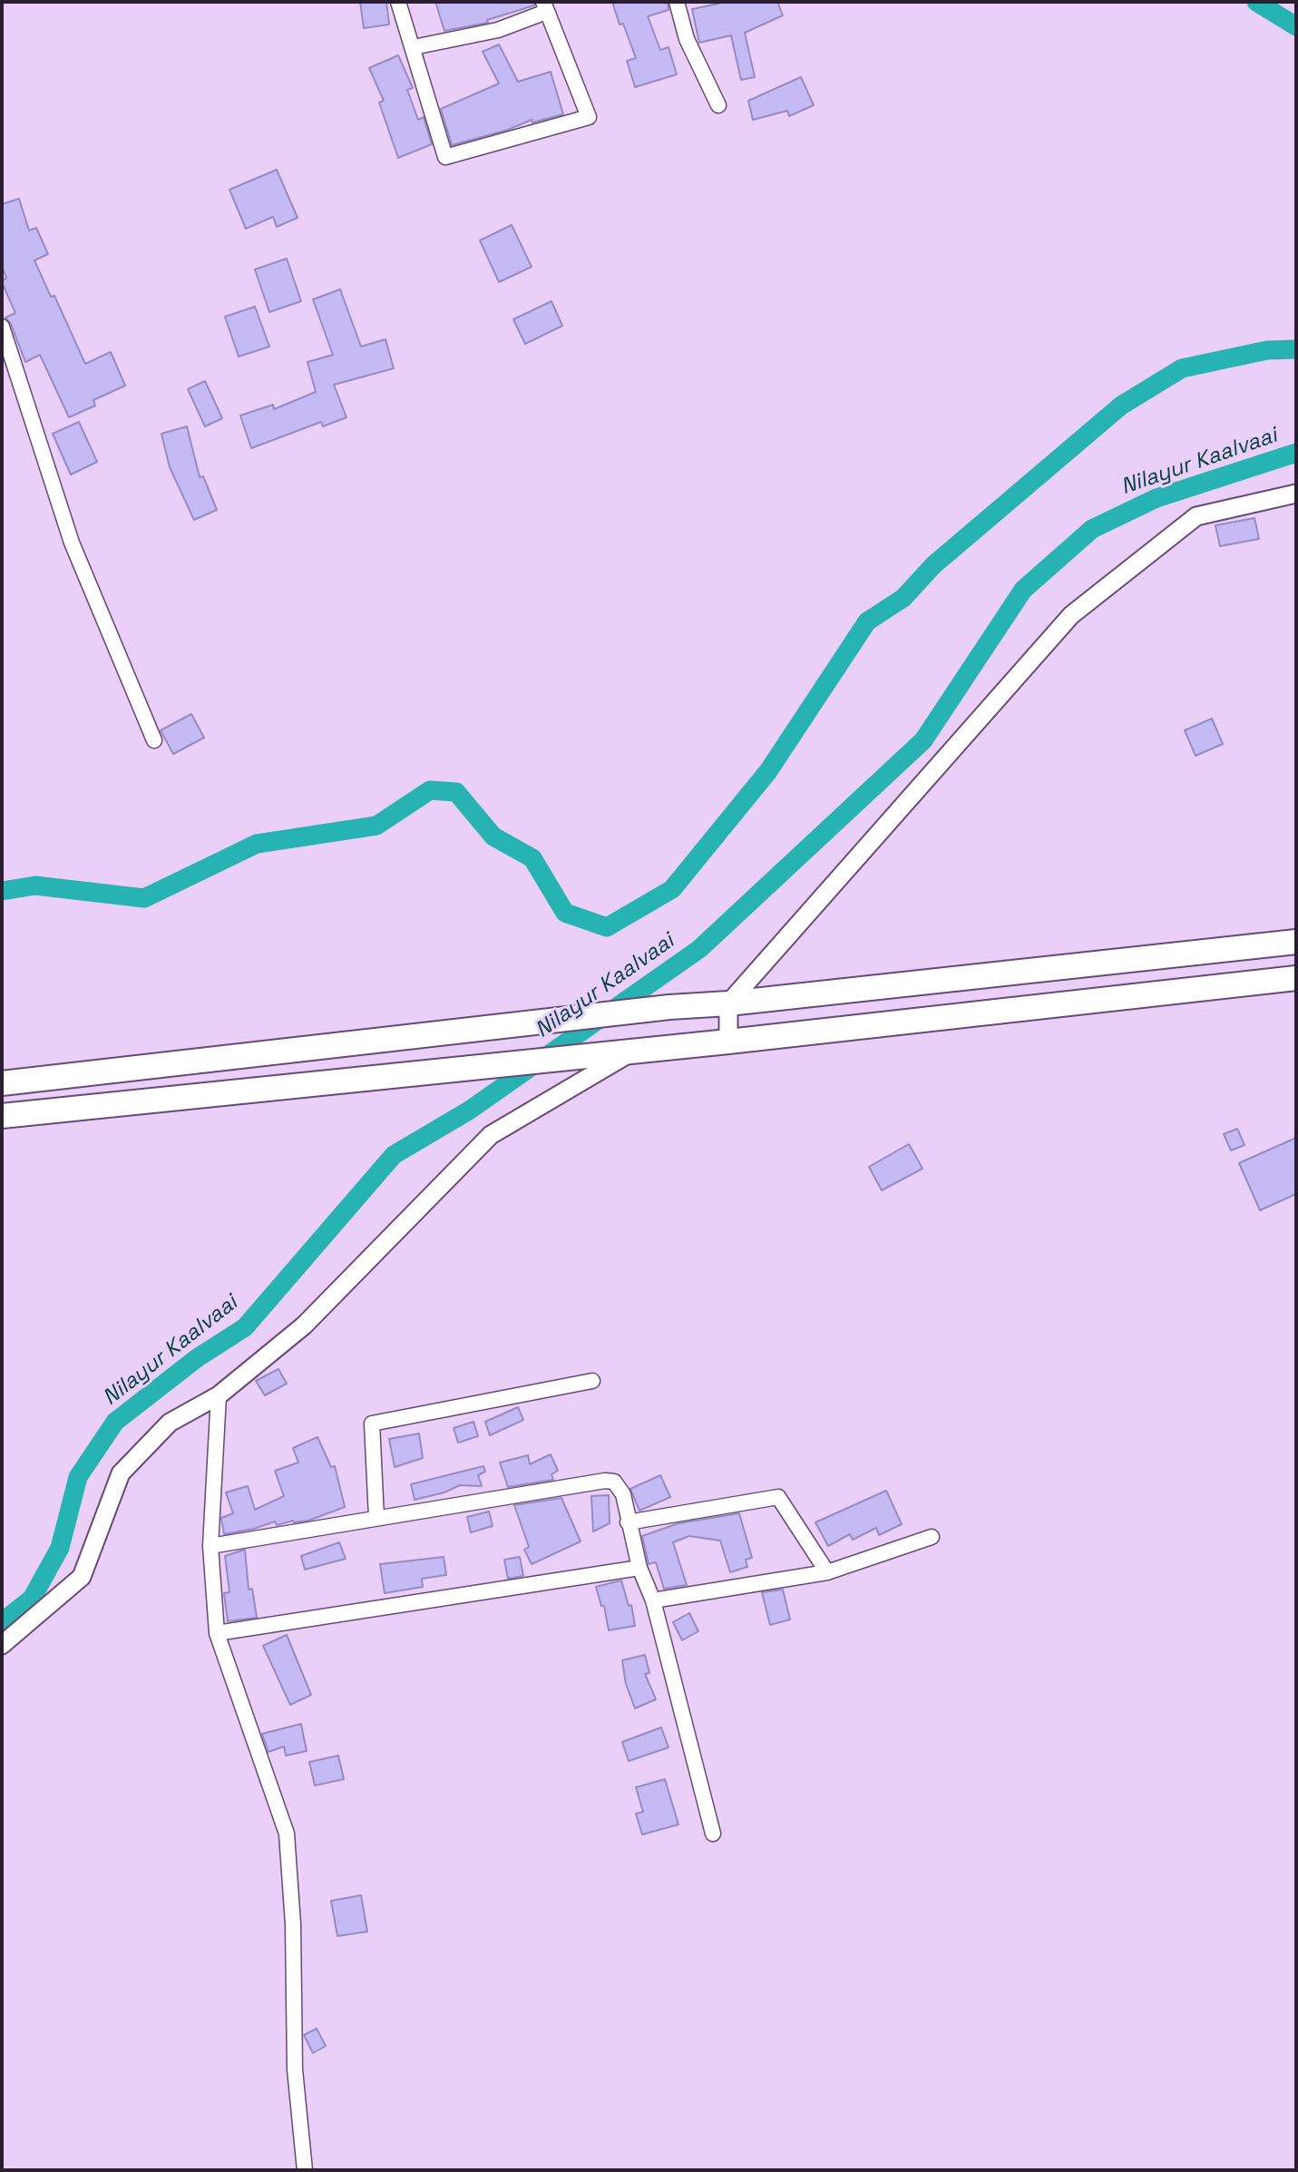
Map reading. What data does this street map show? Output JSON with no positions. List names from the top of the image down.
{
  "water": ["Nilayur Kaalvaai"]
}
